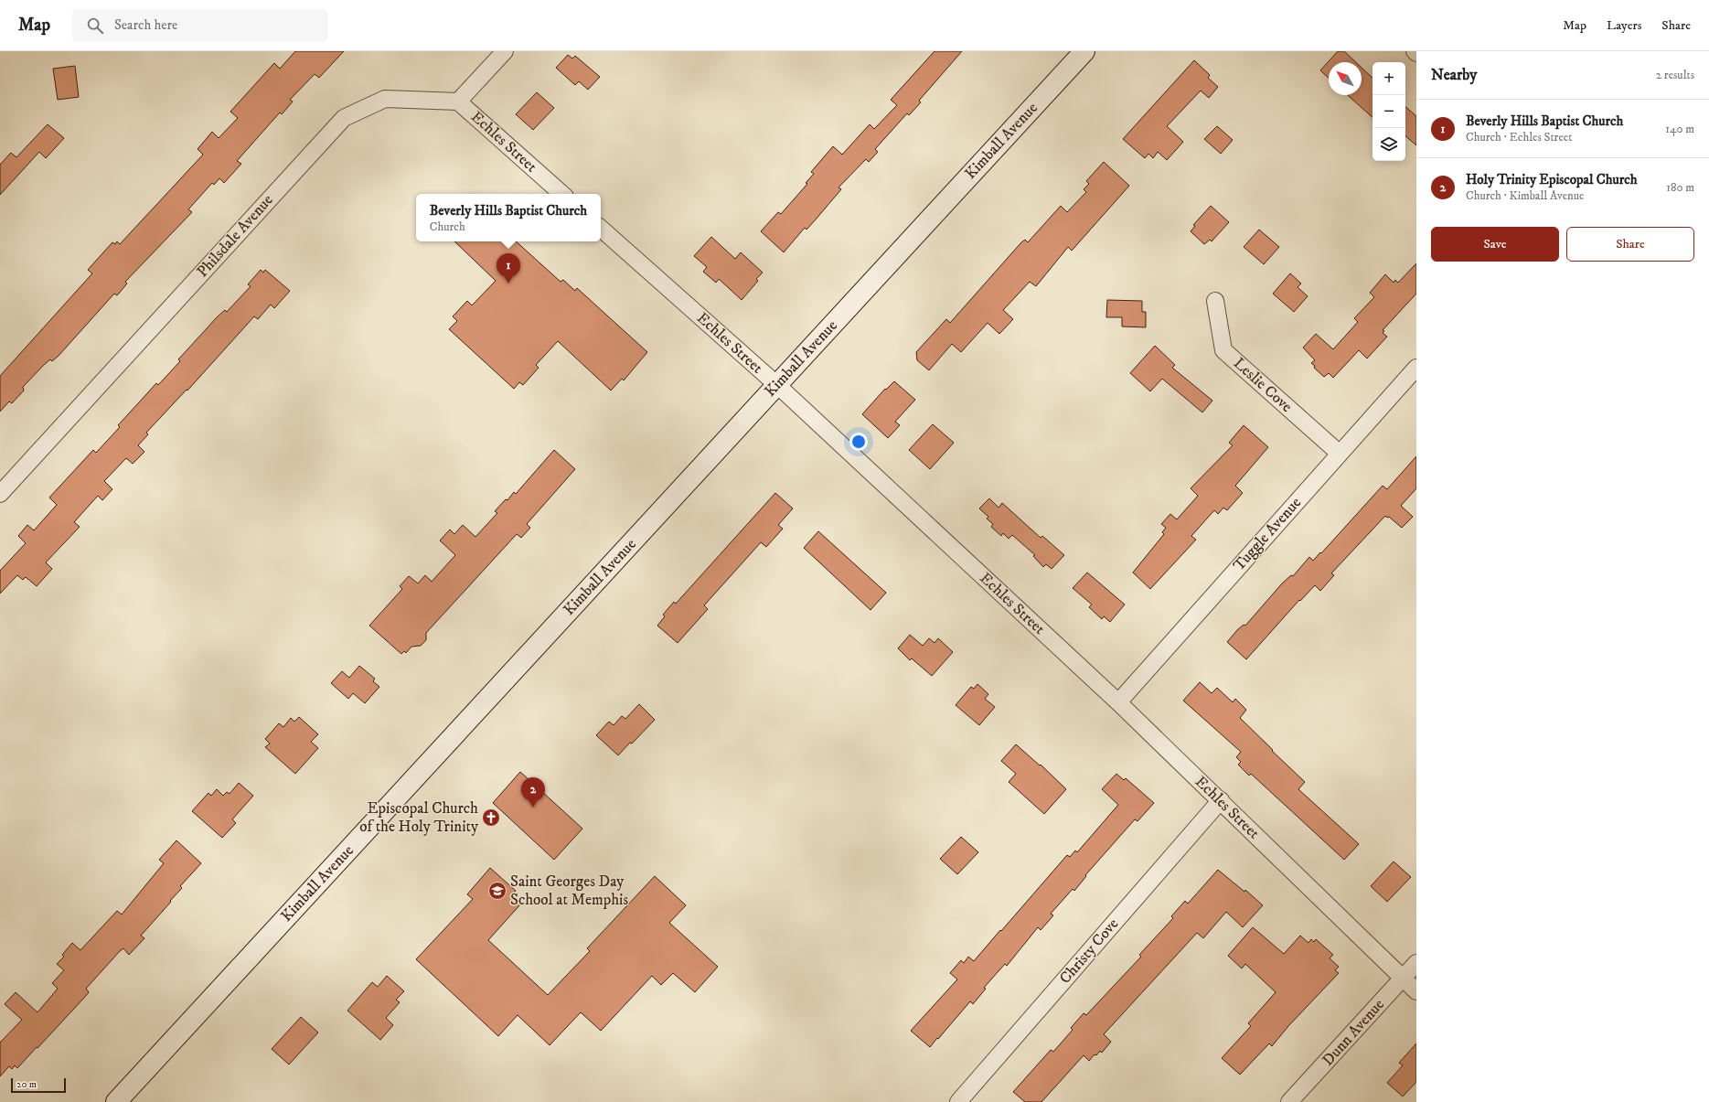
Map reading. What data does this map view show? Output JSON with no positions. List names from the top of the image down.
{
  "streets": {
    "main road": ["Kimball Avenue"],
    "street": [
      "Echles Street",
      "Philsdale Avenue",
      "Leslie Cove",
      "Tuggle Avenue",
      "Christy Cove",
      "Dunn Avenue"
    ]
  },
  "crossings": [
    ["Kimball Avenue", "Echles Street"],
    ["Echles Street", "Philsdale Avenue"],
    ["Echles Street", "Tuggle Avenue"],
    ["Echles Street", "Christy Cove"],
    ["Echles Street", "Dunn Avenue"],
    ["Leslie Cove", "Tuggle Avenue"]
  ],
  "places": {
    "church": ["Episcopal Church of the Holy Trinity"],
    "school or university": ["Saint Georges Day School at Memphis"]
  },
  "scale_bar": "20 m",
  "north": "top left",
  "page": {
    "header": "Map",
    "search": "Search here",
    "nav": ["Map", "Layers", "Share"],
    "heading": ["Nearby", "2 results"],
    "map_buttons": ["+", "−"],
    "list": [
      {
        "mark": "1",
        "name": "Beverly Hills Baptist Church",
        "note": "Church · Echles Street",
        "value": "140 m"
      },
      {
        "mark": "2",
        "name": "Holy Trinity Episcopal Church",
        "note": "Church · Kimball Avenue",
        "value": "180 m"
      }
    ],
    "popup": ["Beverly Hills Baptist Church", "Church"],
    "buttons": ["Save", "Share"],
    "pins": ["1", "2"],
    "scale": "20 m"
  }
}
